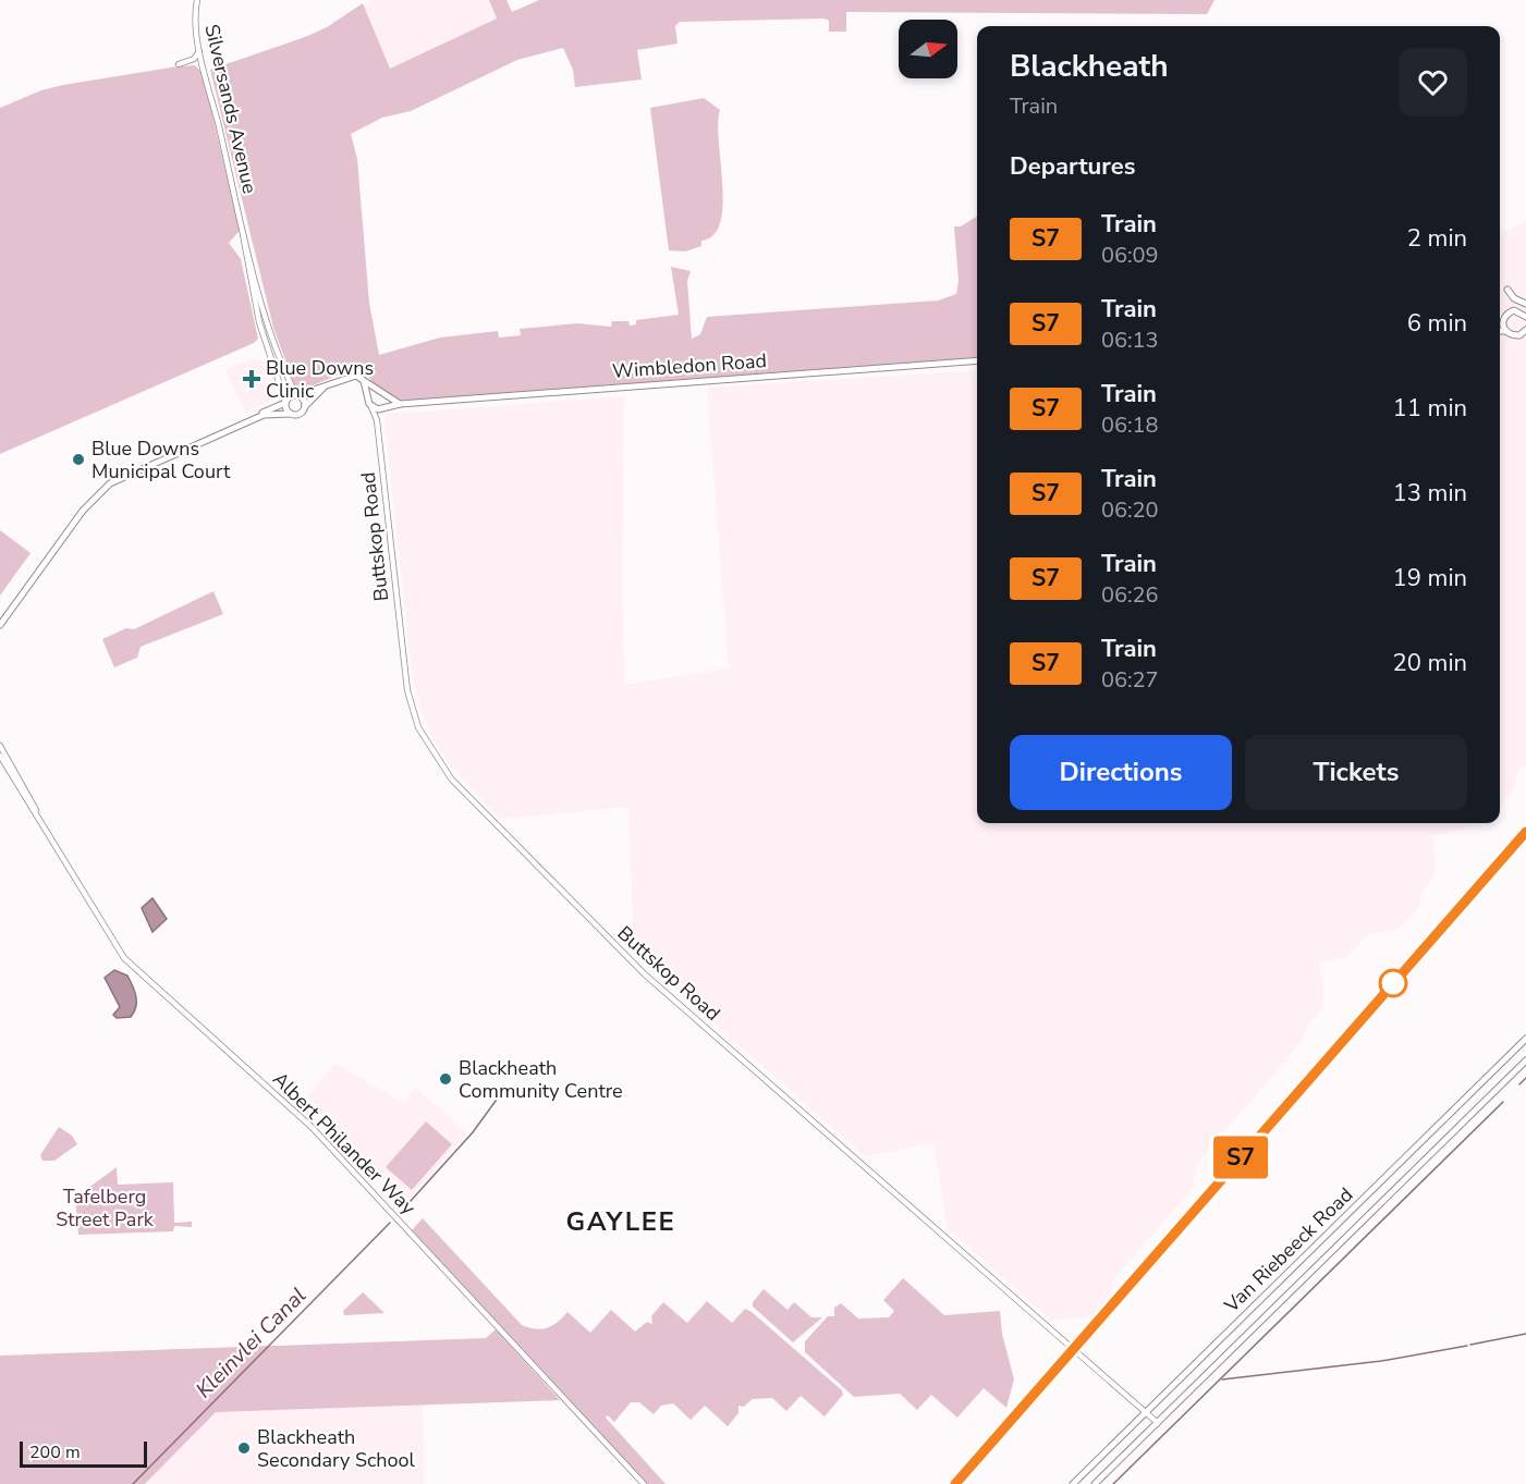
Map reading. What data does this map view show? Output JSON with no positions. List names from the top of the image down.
{
  "streets": {
    "main road": ["Wimbledon Road", "Van Riebeeck Road"],
    "street": ["Silversands Avenue", "Buttskop Road", "Albert Philander Way"]
  },
  "crossings": [
    ["Wimbledon Road", "Buttskop Road"],
    ["Buttskop Road", "Van Riebeeck Road"]
  ],
  "districts": ["GAYLEE"],
  "water": ["Kleinvlei Canal"],
  "parks": ["Tafelberg Street Park"],
  "places": {
    "health": ["Blue Downs Clinic"],
    "other": ["Blue Downs Municipal Court", "Blackheath Community Centre", "Blackheath Secondary School"]
  },
  "scale_bar": "200 m",
  "north": "right",
  "page": {
    "on_map": "S7",
    "heading": [
      ["Blackheath", "Train"],
      "Departures"
    ],
    "list": [
      {
        "mark": "S7",
        "name": "Train",
        "note": "06:09",
        "value": "2 min"
      },
      {
        "mark": "S7",
        "name": "Train",
        "note": "06:13",
        "value": "6 min"
      },
      {
        "mark": "S7",
        "name": "Train",
        "note": "06:18",
        "value": "11 min"
      },
      {
        "mark": "S7",
        "name": "Train",
        "note": "06:20",
        "value": "13 min"
      },
      {
        "mark": "S7",
        "name": "Train",
        "note": "06:26",
        "value": "19 min"
      },
      {
        "mark": "S7",
        "name": "Train",
        "note": "06:27",
        "value": "20 min"
      }
    ],
    "buttons": ["Directions", "Tickets"],
    "scale": "200 m"
  }
}
